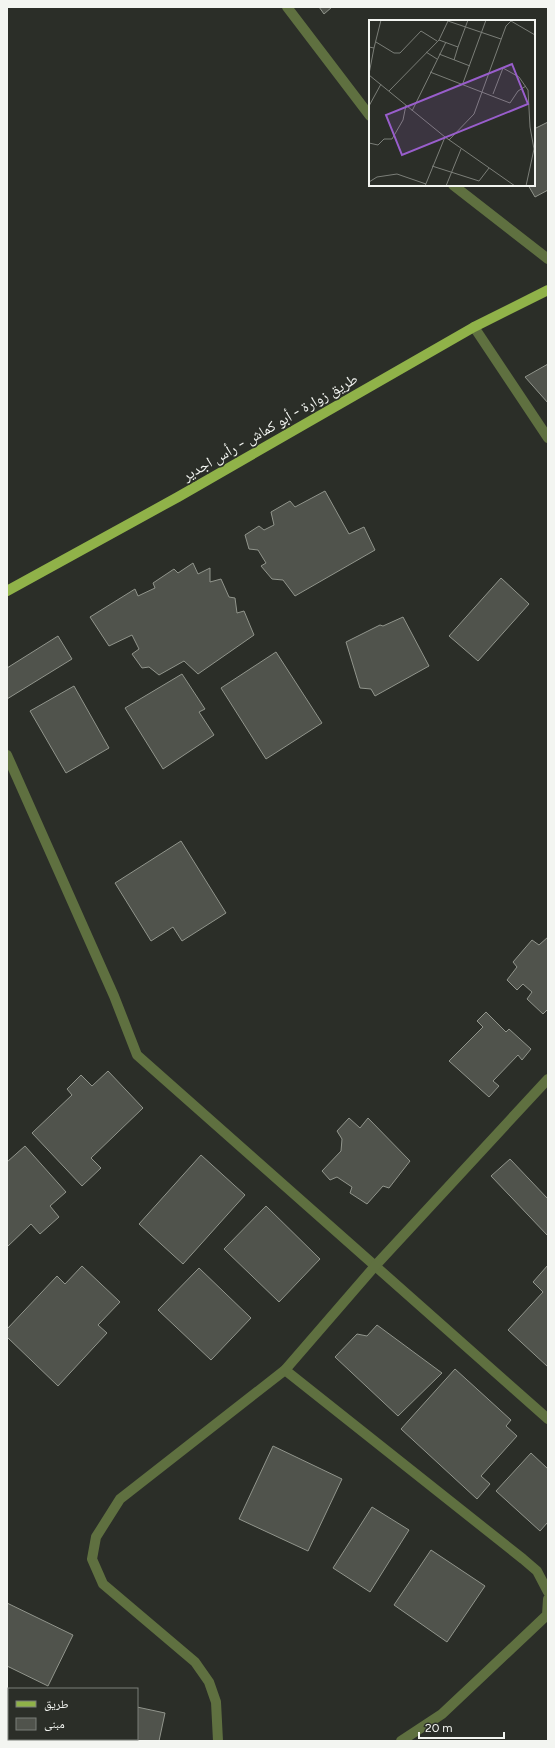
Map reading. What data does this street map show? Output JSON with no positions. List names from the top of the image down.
{
  "streets": {
    "main road": ["طريق زوارة - أبو كماش - رأس اجدير"]
  },
  "legend": ["طريق", "مبنى"],
  "scale_bar": "20 m"
}
